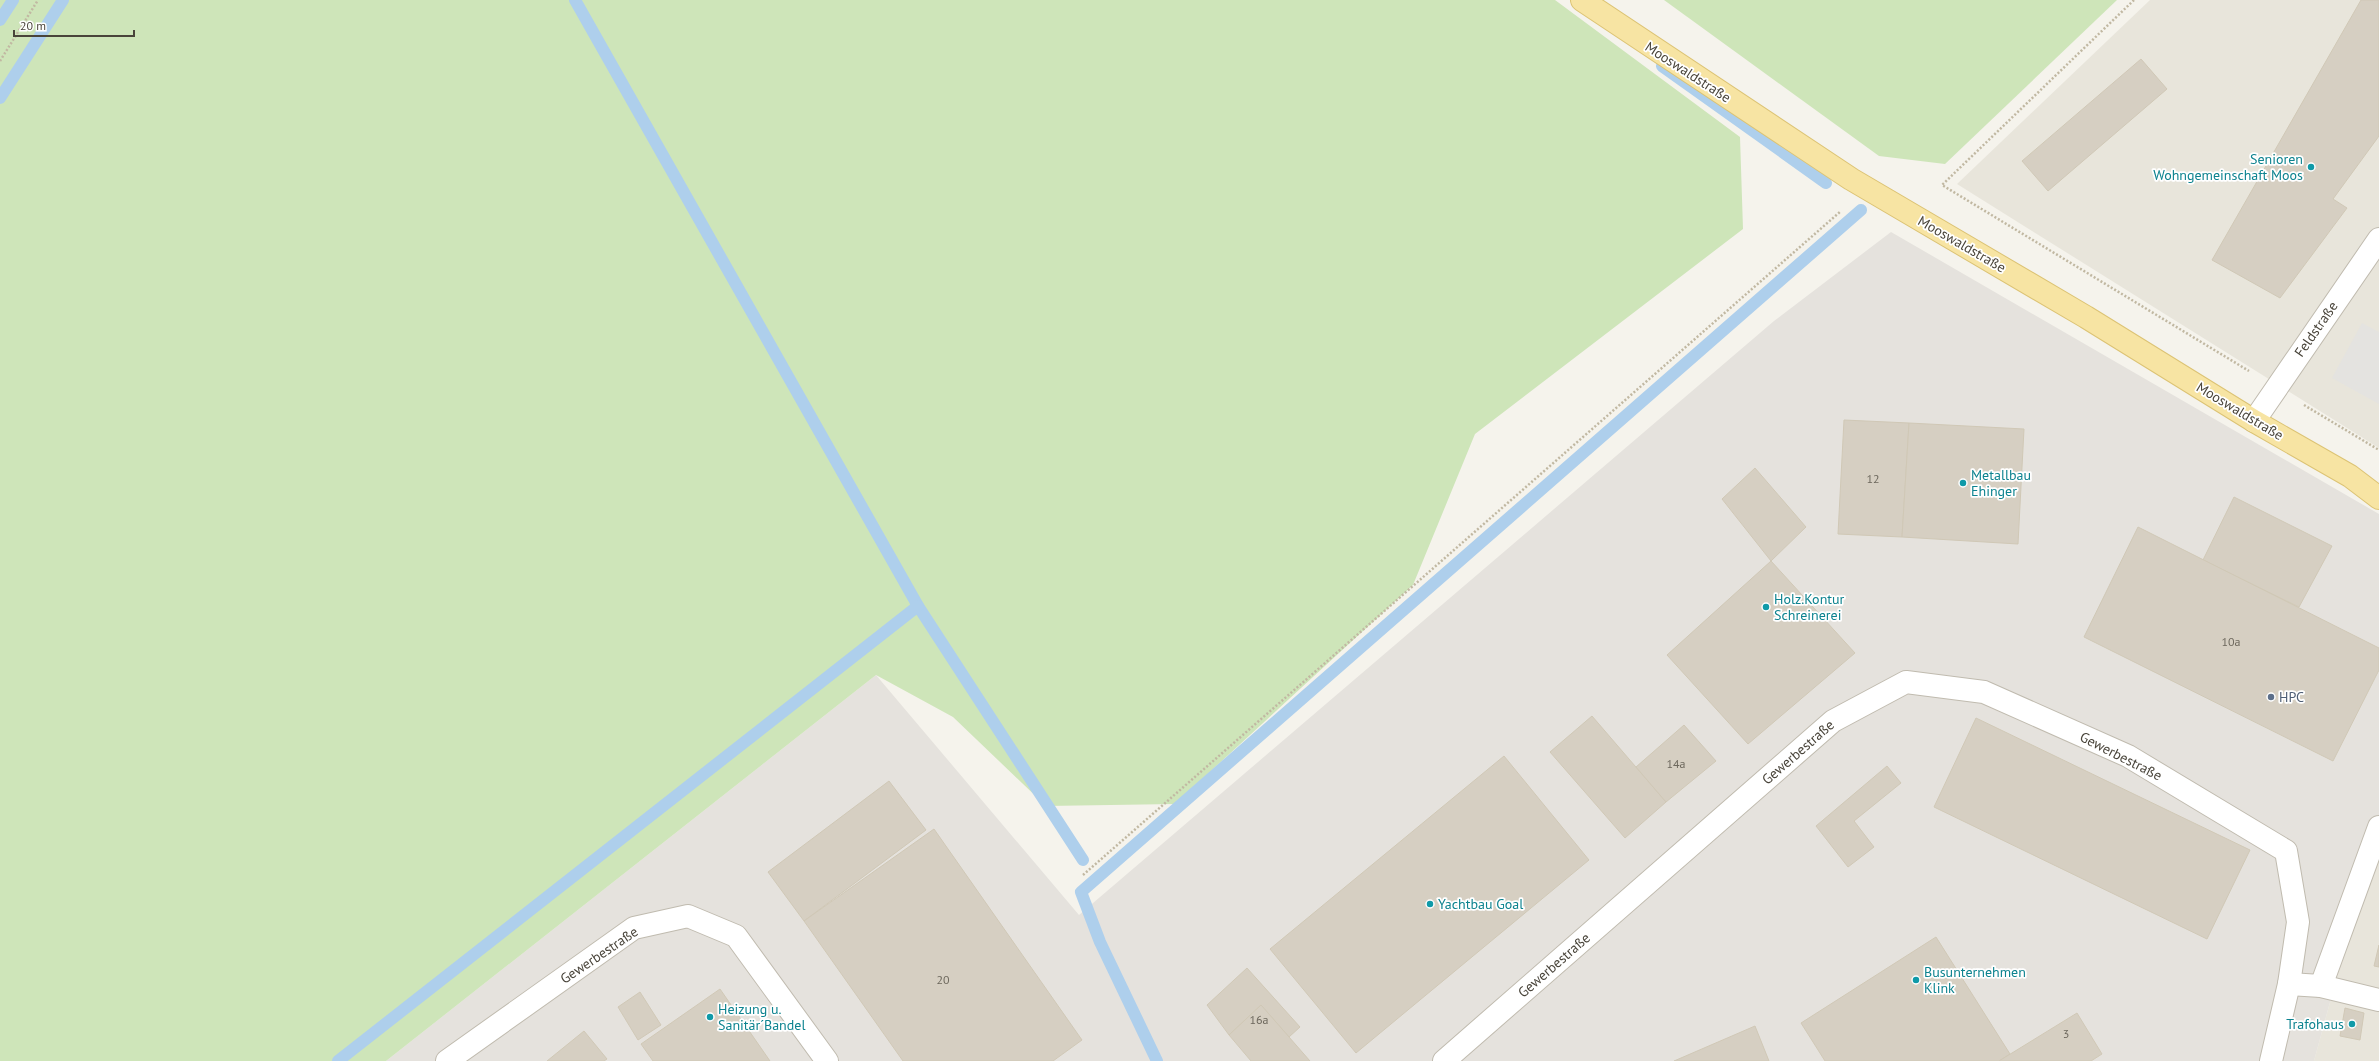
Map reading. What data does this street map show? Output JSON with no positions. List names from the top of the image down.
{
  "streets": {
    "main road": ["Mooswaldstraße"],
    "street": ["Feldstraße", "Gewerbestraße"]
  },
  "crossings": [
    ["Mooswaldstraße", "Feldstraße"]
  ],
  "places": [
    "Senioren Wohngemeinschaft Moos",
    "Metallbau Ehinger",
    "Holz.Kontur Schreinerei",
    "HPC",
    "Yachtbau Goal",
    "Busunternehmen Klink",
    "Heizung u. Sanitär´Bandel",
    "Trafohaus"
  ],
  "house_numbers": [
    "12",
    "10a",
    "14a",
    "20",
    "16a",
    "3"
  ],
  "scale_bar": "20 m"
}
